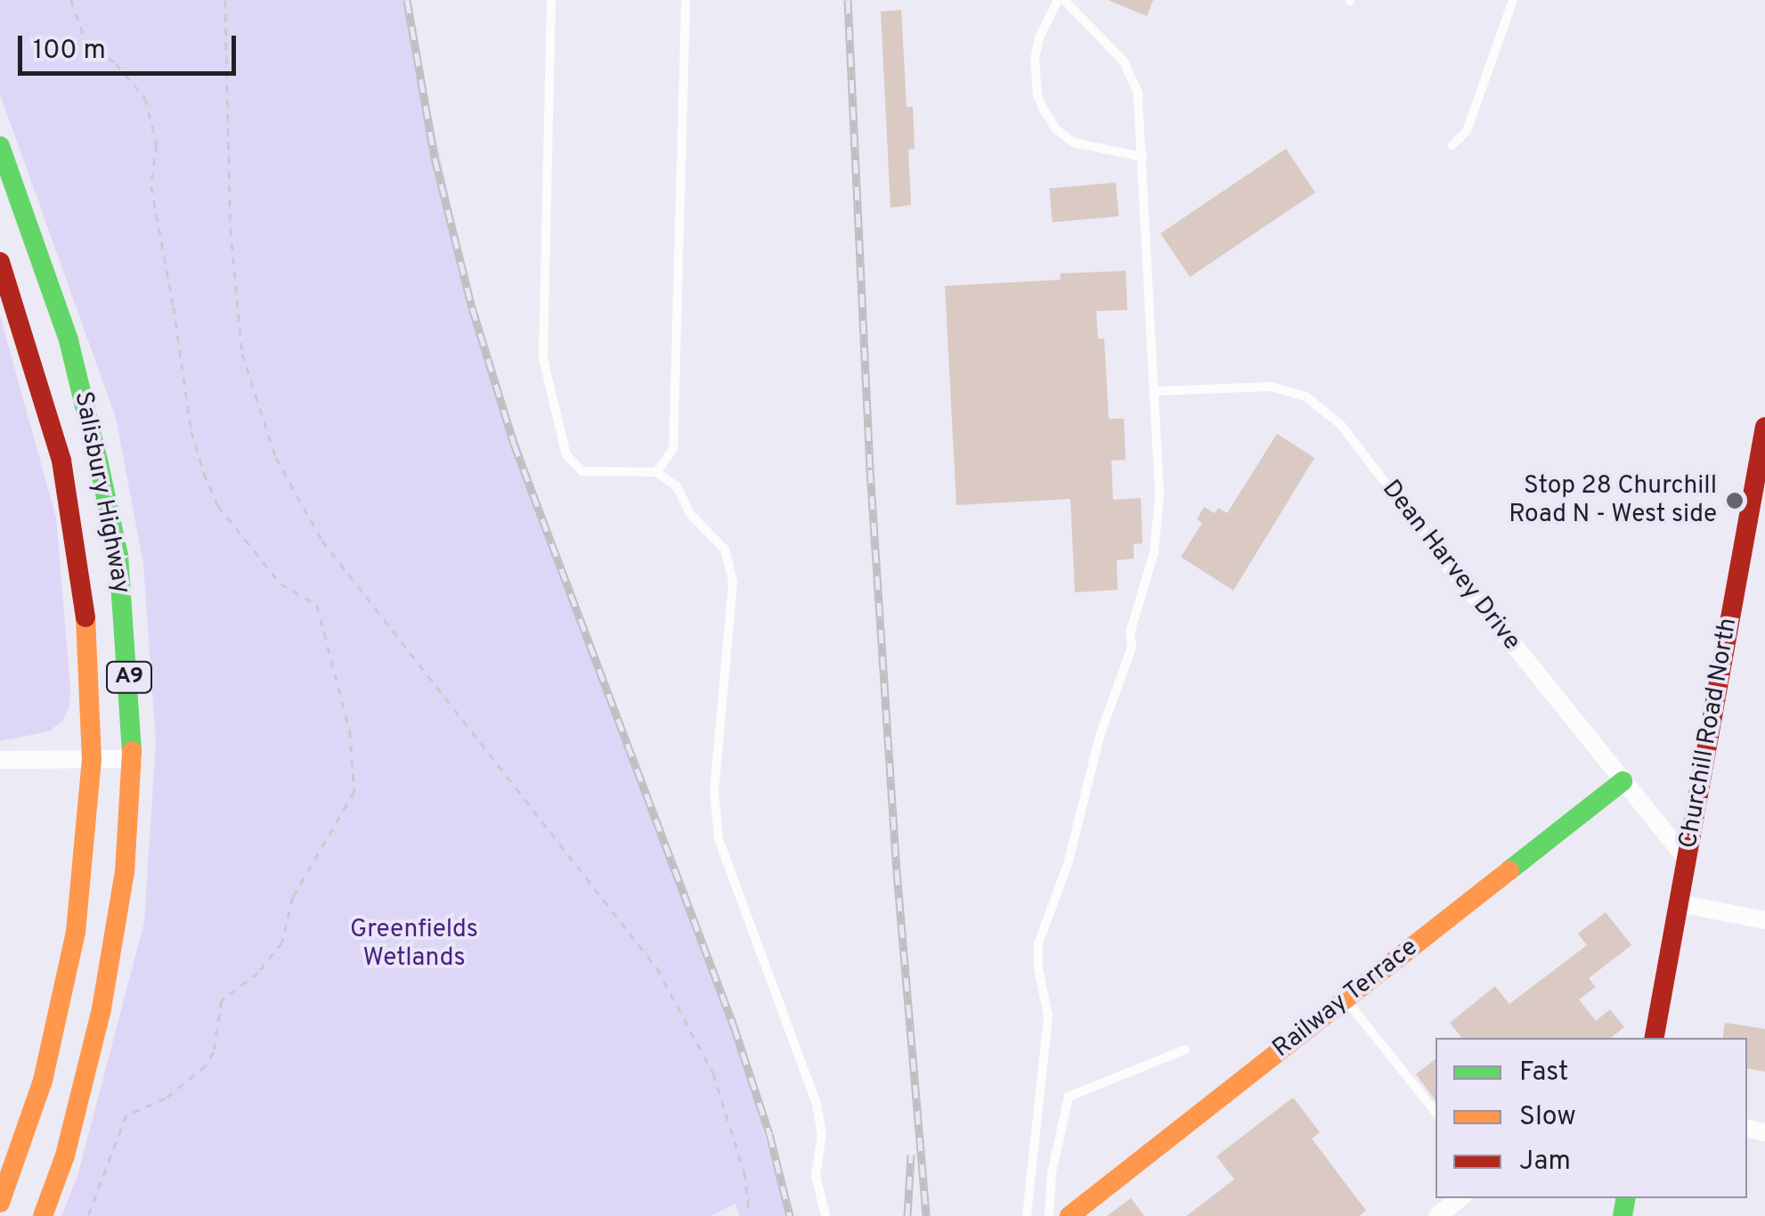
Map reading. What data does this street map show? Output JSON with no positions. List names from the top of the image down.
{
  "streets": {
    "main road": [
      "Salisbury Highway",
      "A9",
      "Churchill Road North",
      "Railway Terrace"
    ],
    "street": ["Dean Harvey Drive"]
  },
  "crossings": [
    ["Dean Harvey Drive", "Churchill Road North"],
    ["Dean Harvey Drive", "Railway Terrace"]
  ],
  "parks": ["Greenfields Wetlands"],
  "places": ["Stop 28 Churchill Road N - West side"],
  "legend": ["Fast", "Slow", "Jam"],
  "scale_bar": "100 m"
}
